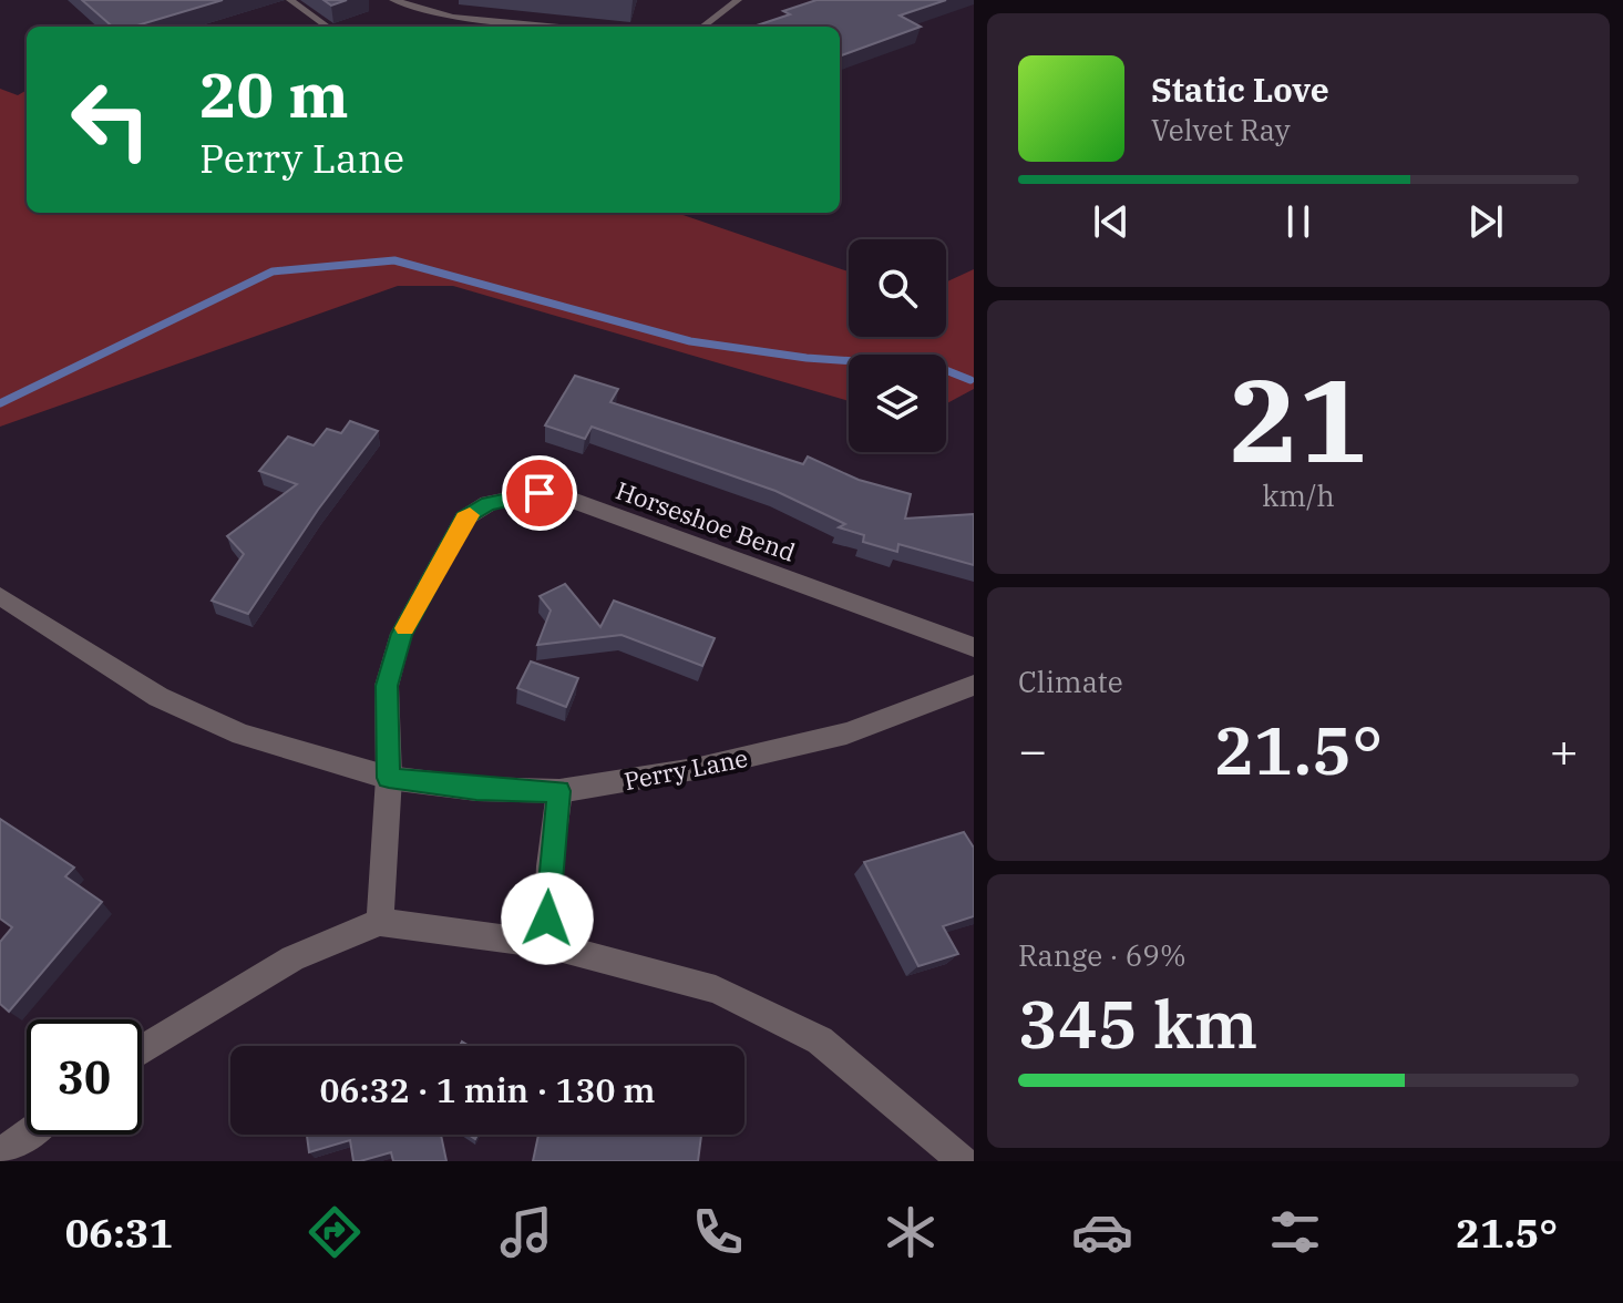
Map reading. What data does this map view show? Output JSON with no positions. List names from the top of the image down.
{
  "streets": {
    "street": ["Horseshoe Bend", "Perry Lane"]
  },
  "crossings": [
    ["Horseshoe Bend", "Perry Lane"]
  ],
  "page": {
    "turn": ["20 m", "Perry Lane"],
    "song": ["Static Love", "Velvet Ray"],
    "tile": [
      ["21", "km/h"],
      "Climate",
      ["Range · 69%", "345 km"]
    ],
    "heat": ["−", "21.5°", "+"],
    "limit": "30",
    "trip": "06:32 · 1 min · 130 m",
    "tabs": ["06:31", "21.5°"]
  }
}
